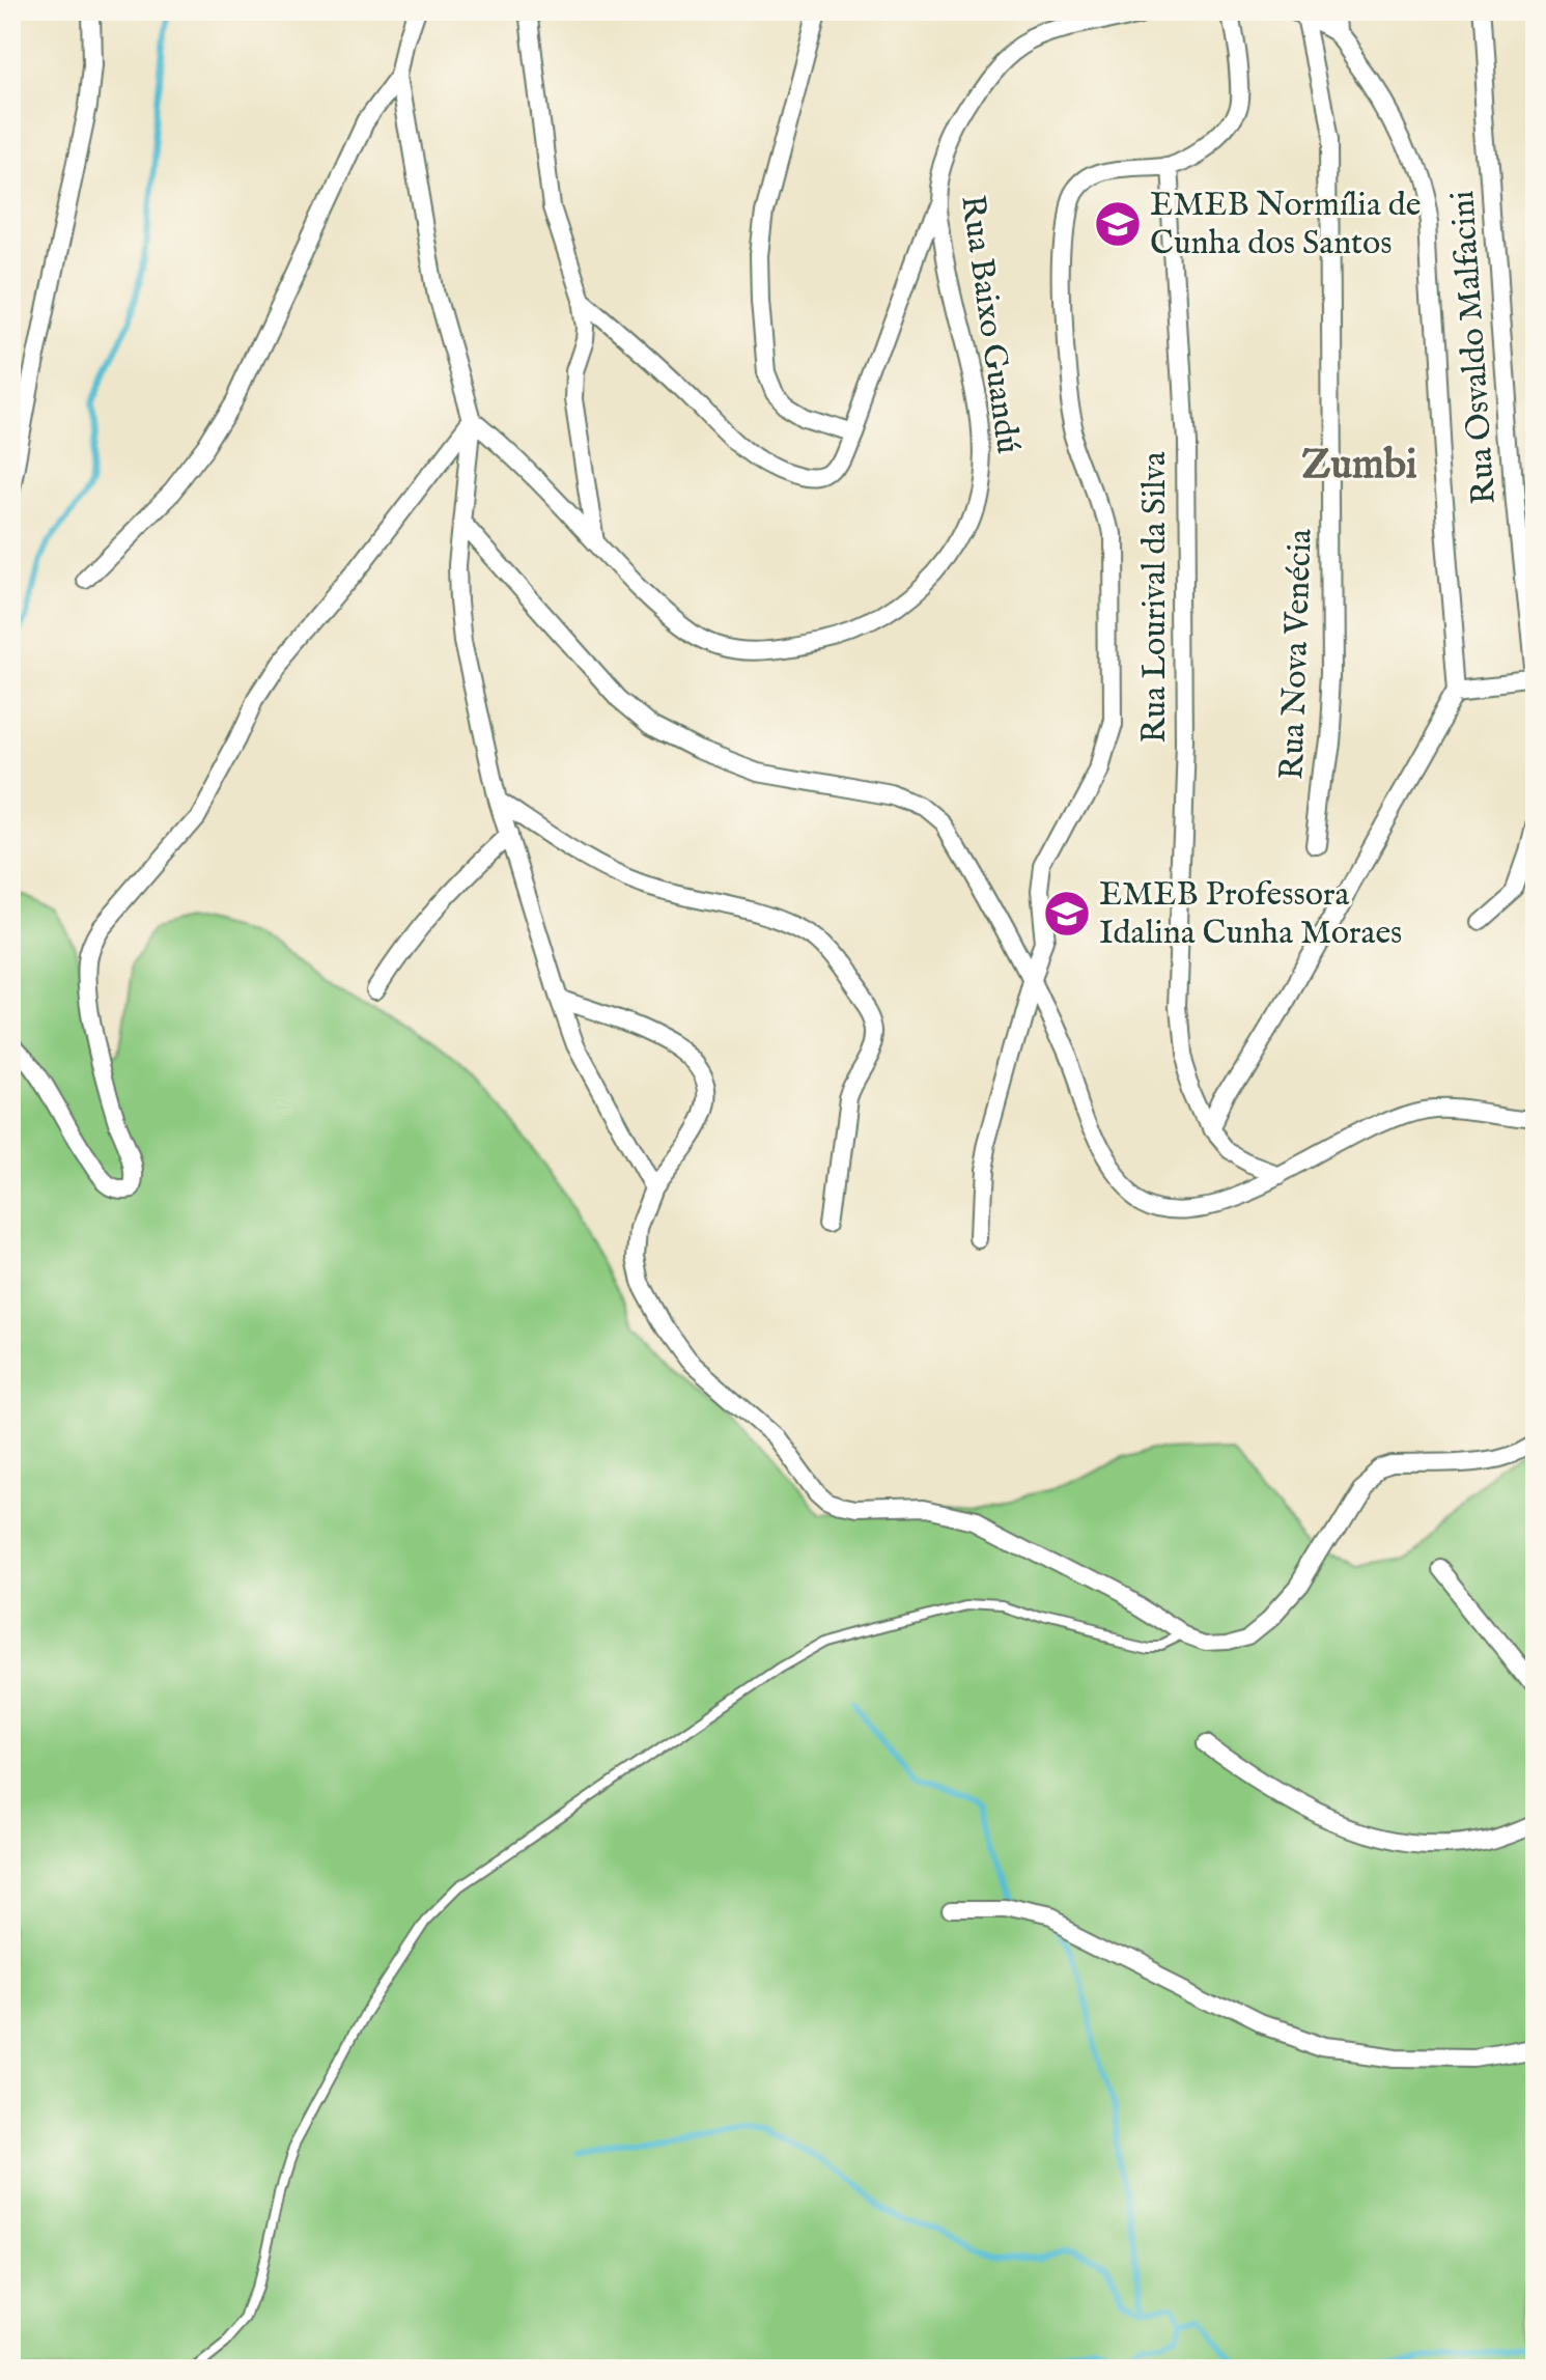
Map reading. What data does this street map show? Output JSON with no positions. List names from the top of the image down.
{
  "streets": {
    "street": [
      "Rua Baixo Guandú",
      "Rua Osvaldo Malfacini",
      "Rua Lourival da Silva",
      "Rua Nova Venécia"
    ]
  },
  "districts": ["Zumbi"],
  "places": {
    "school or university": ["EMEB Normília de Cunha dos Santos", "EMEB Professora Idalina Cunha Moraes"]
  }
}
